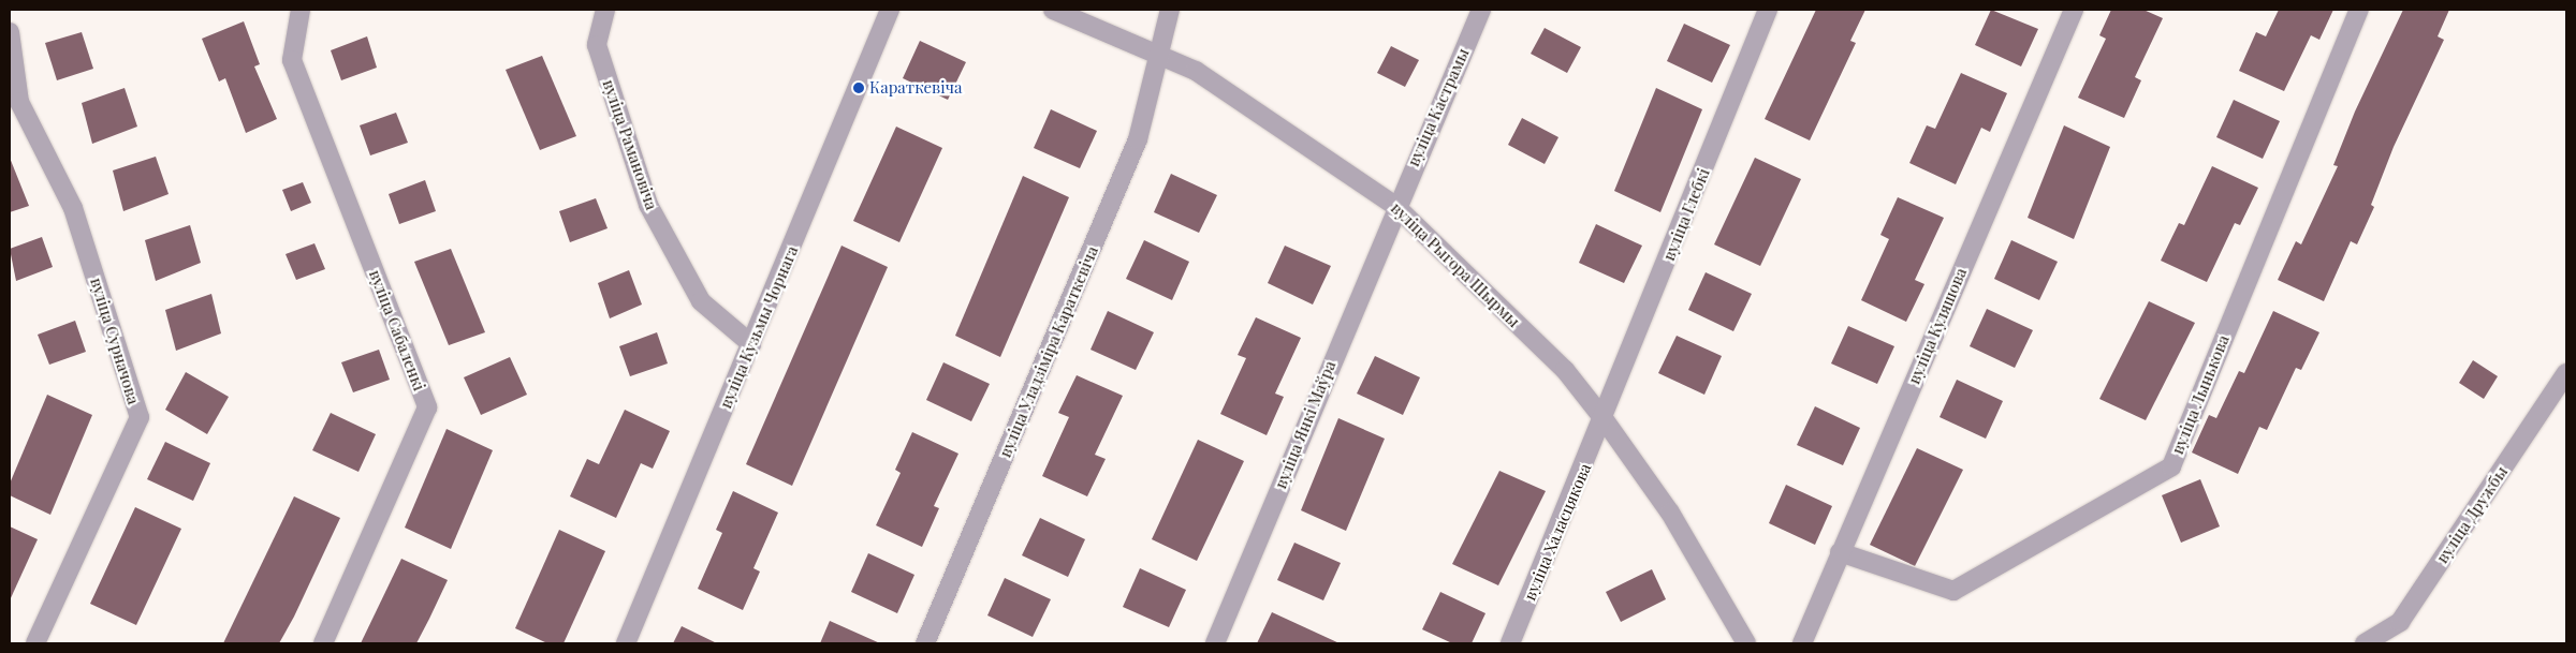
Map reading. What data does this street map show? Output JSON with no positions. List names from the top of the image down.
{
  "streets": {
    "street": [
      "вуліца Кастрамы",
      "вуліца Рамановіча",
      "вуліца Глебкі",
      "вуліца Рыгора Шырмы",
      "вуліца Куляшова",
      "вуліца Кузьмы Чорнага",
      "вуліца Сабаленкі",
      "вуліца Сурначова",
      "вуліца Уладзіміра Караткевіча",
      "вуліца Лынькова",
      "вуліца Янкі Маўра",
      "вуліца Дружбы",
      "вуліца Халасцякова"
    ]
  },
  "crossings": [
    ["вуліца Кастрамы", "вуліца Рыгора Шырмы"],
    ["вуліца Кастрамы", "вуліца Янкі Маўра"],
    ["вуліца Рамановіча", "вуліца Кузьмы Чорнага"],
    ["вуліца Глебкі", "вуліца Рыгора Шырмы"],
    ["вуліца Глебкі", "вуліца Халасцякова"],
    ["вуліца Рыгора Шырмы", "вуліца Уладзіміра Караткевіча"],
    ["вуліца Рыгора Шырмы", "вуліца Янкі Маўра"],
    ["вуліца Рыгора Шырмы", "вуліца Халасцякова"],
    ["вуліца Куляшова", "вуліца Лынькова"]
  ],
  "places": ["Караткевіча"]
}
